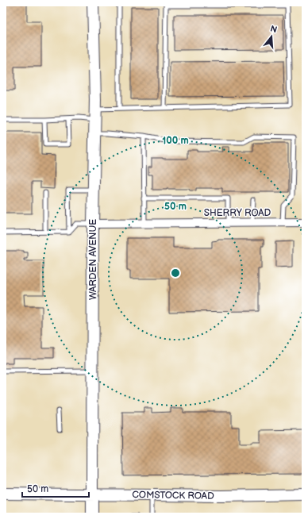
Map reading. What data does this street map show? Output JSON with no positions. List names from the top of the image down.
{
  "streets": {
    "main road": ["WARDEN AVENUE", "COMSTOCK ROAD"],
    "street": ["SHERRY ROAD"]
  },
  "crossings": [
    ["SHERRY ROAD", "WARDEN AVENUE"],
    ["WARDEN AVENUE", "COMSTOCK ROAD"]
  ],
  "scale_bar": "50 m",
  "north": "top",
  "rings": ["100 m", "50 m"]
}
